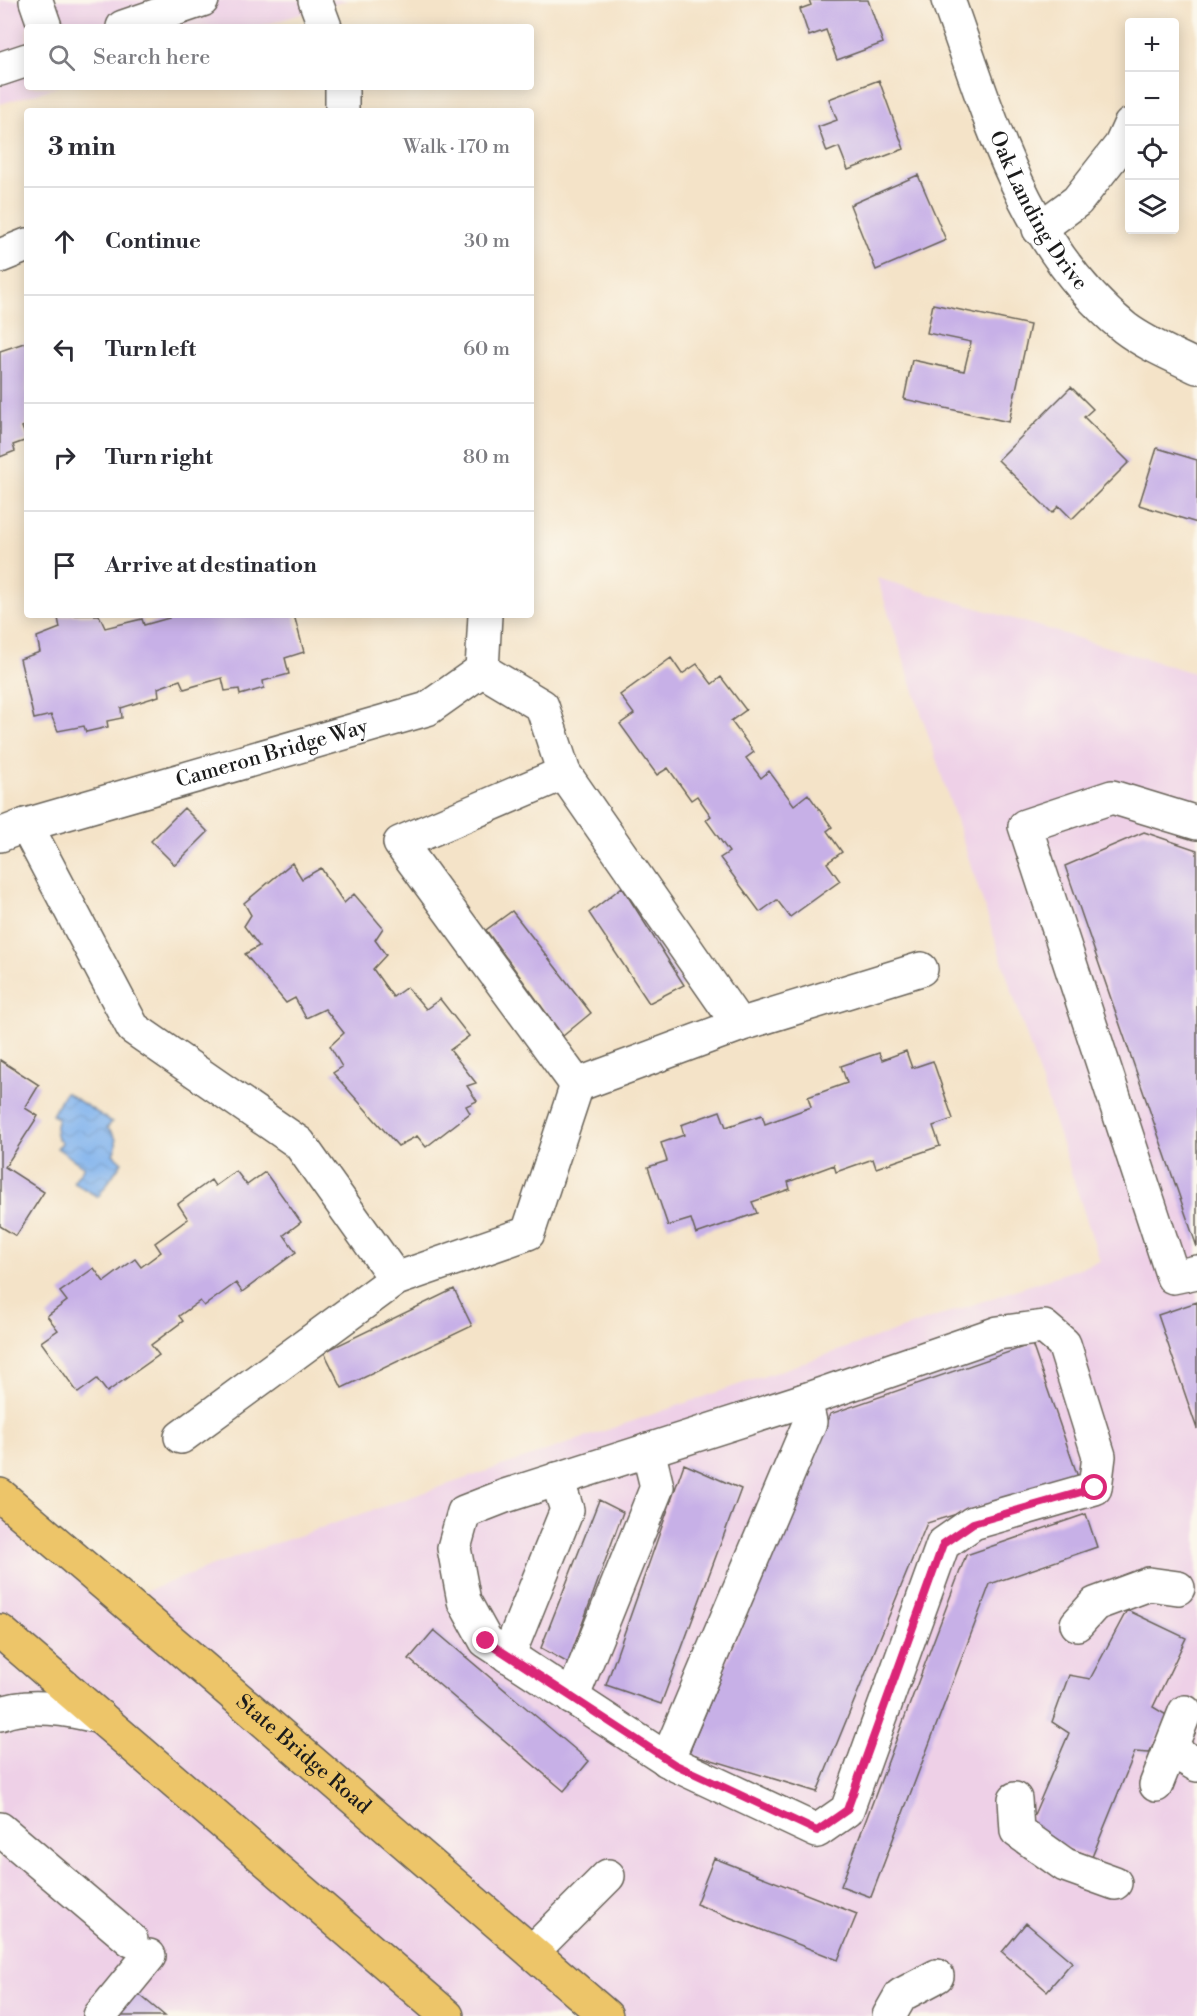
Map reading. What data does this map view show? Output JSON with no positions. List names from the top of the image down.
{
  "streets": {
    "highway": ["State Bridge Road"],
    "street": ["Oak Landing Drive", "Cameron Bridge Way"]
  },
  "page": {
    "map_buttons": ["+", "−"],
    "search": "Search here",
    "heading": ["3 min", "Walk · 170 m"],
    "list": [
      ["Continue", "30 m"],
      ["Turn left", "60 m"],
      ["Turn right", "80 m"],
      "Arrive at destination"
    ]
  }
}
